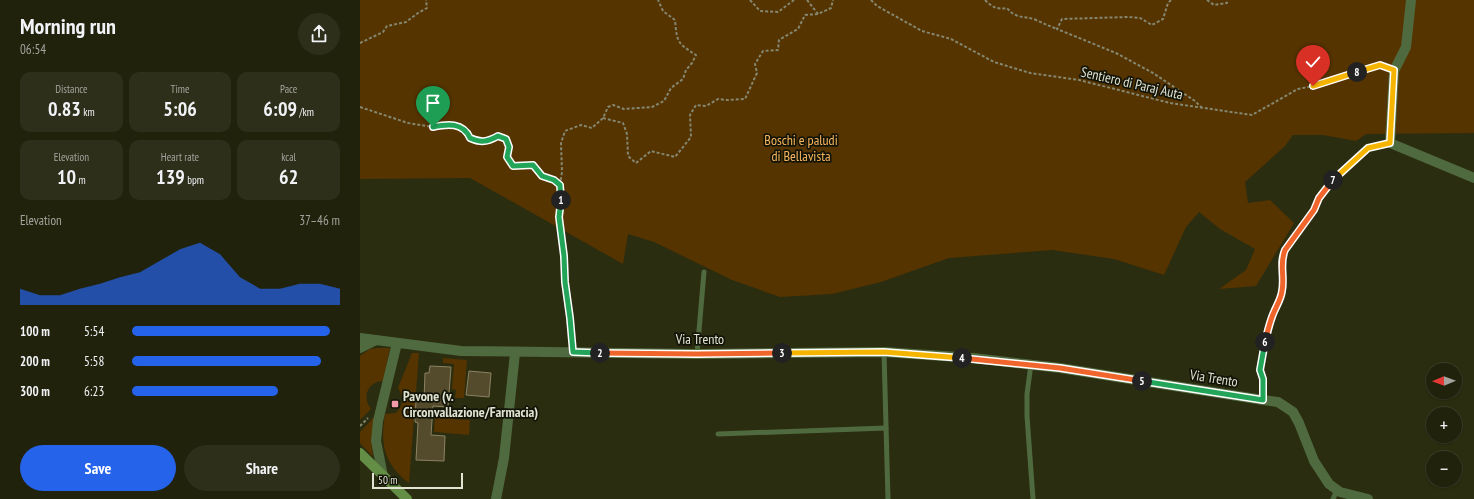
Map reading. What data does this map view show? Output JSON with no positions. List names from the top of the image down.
{
  "streets": {
    "street": ["Via Trento"],
    "path": ["Sentiero di Paraj Auta"]
  },
  "parks": ["Boschi e paludi di Bellavista"],
  "places": {
    "transit": ["Pavone (v. Circonvallazione/Farmacia)"]
  },
  "scale_bar": "50 m",
  "north": "left",
  "page": {
    "heading": ["Morning run", "06:54"],
    "pins": [
      "8",
      "7",
      "1",
      "6",
      "2",
      "3",
      "4",
      "5"
    ],
    "stats": [
      ["Distance", "0.83 km"],
      ["Time", "5:06"],
      ["Pace", "6:09 /km"],
      ["Elevation", "10 m"],
      ["Heart rate", "139 bpm"],
      ["kcal", "62"]
    ],
    "chart": ["Elevation", "37–46 m"],
    "list": [
      {
        "name": "100 m",
        "note": "5:54"
      },
      {
        "name": "200 m",
        "note": "5:58"
      },
      {
        "name": "300 m",
        "note": "6:23"
      }
    ],
    "map_buttons": ["+", "−"],
    "buttons": ["Save", "Share"],
    "scale": "50 m"
  }
}
